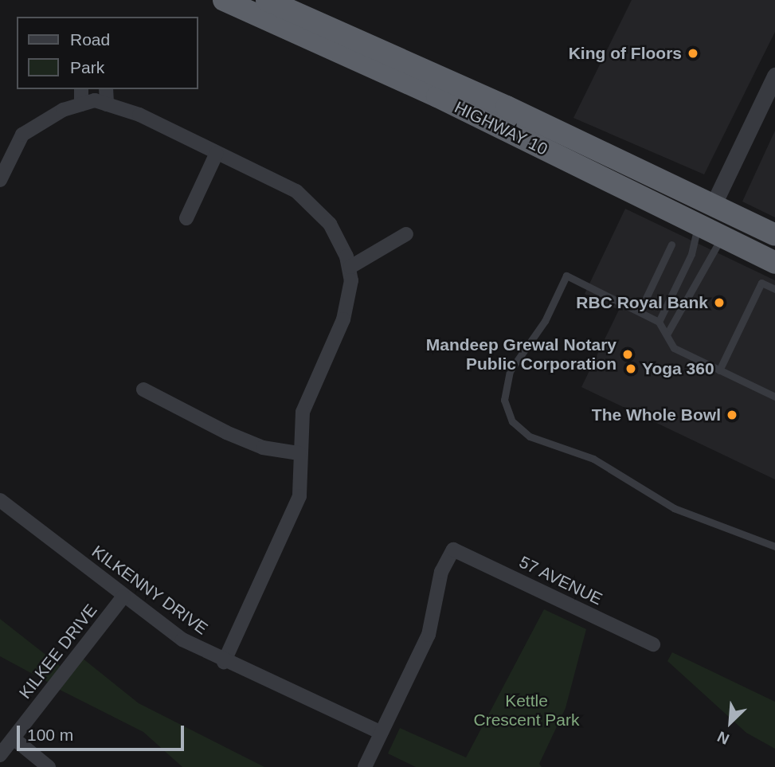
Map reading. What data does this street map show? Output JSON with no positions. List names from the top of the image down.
{
  "streets": {
    "highway": ["HIGHWAY 10"],
    "street": ["57 AVENUE", "KILKENNY DRIVE", "KILKEE DRIVE"]
  },
  "crossings": [
    ["57 AVENUE", "KILKENNY DRIVE"],
    ["KILKENNY DRIVE", "KILKEE DRIVE"]
  ],
  "parks": ["Kettle Crescent Park"],
  "places": [
    "King of Floors",
    "RBC Royal Bank",
    "Mandeep Grewal Notary Public Corporation",
    "Yoga 360",
    "The Whole Bowl"
  ],
  "legend": ["Road", "Park"],
  "scale_bar": "100 m",
  "north": "bottom left"
}
